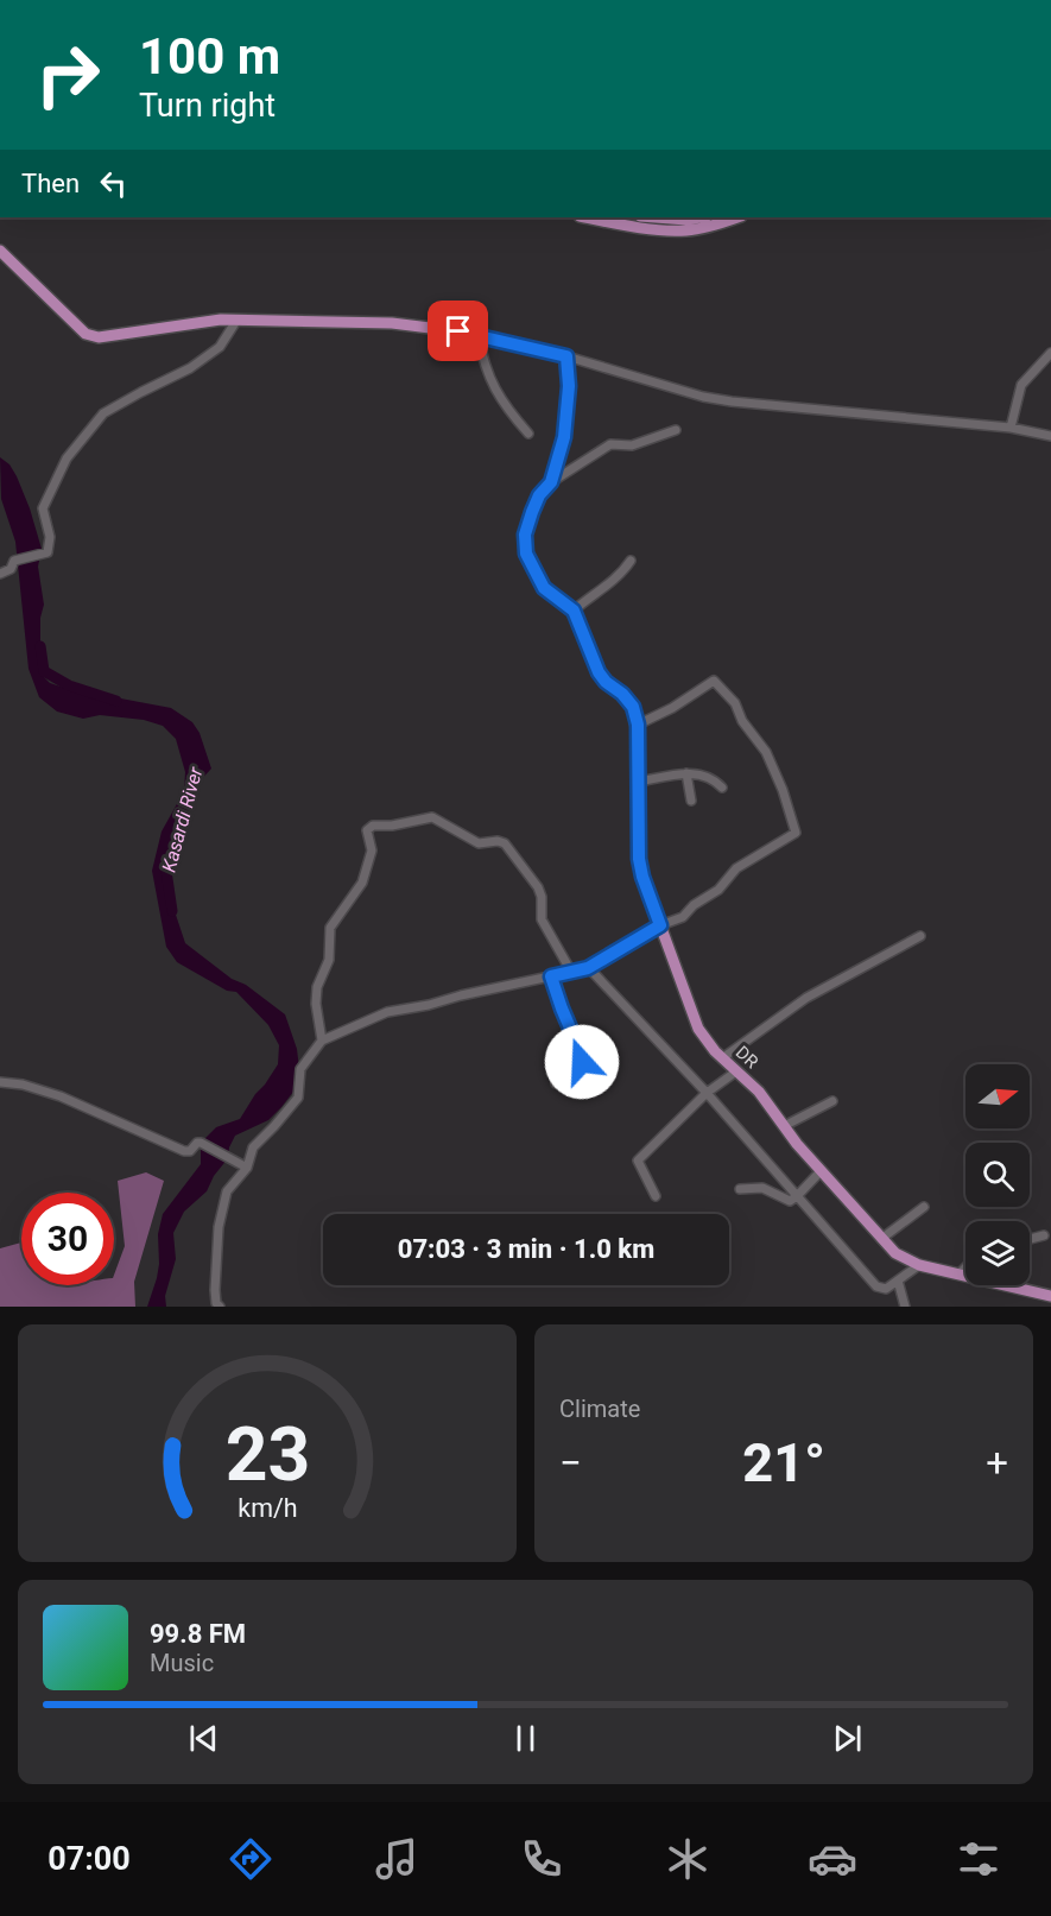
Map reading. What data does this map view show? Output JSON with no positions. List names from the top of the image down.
{
  "streets": {
    "main road": ["DR"]
  },
  "water": ["Kasardi River"],
  "north": "right",
  "page": {
    "turn": ["100 m", "Turn right"],
    "then": "Then",
    "limit": "30",
    "trip": "07:03 · 3 min · 1.0 km",
    "tile": "Climate",
    "heat": ["−", "21°", "+"],
    "song": ["99.8 FM", "Music"],
    "tabs": "07:00",
    "gauge": ["23", "km/h"]
  }
}
